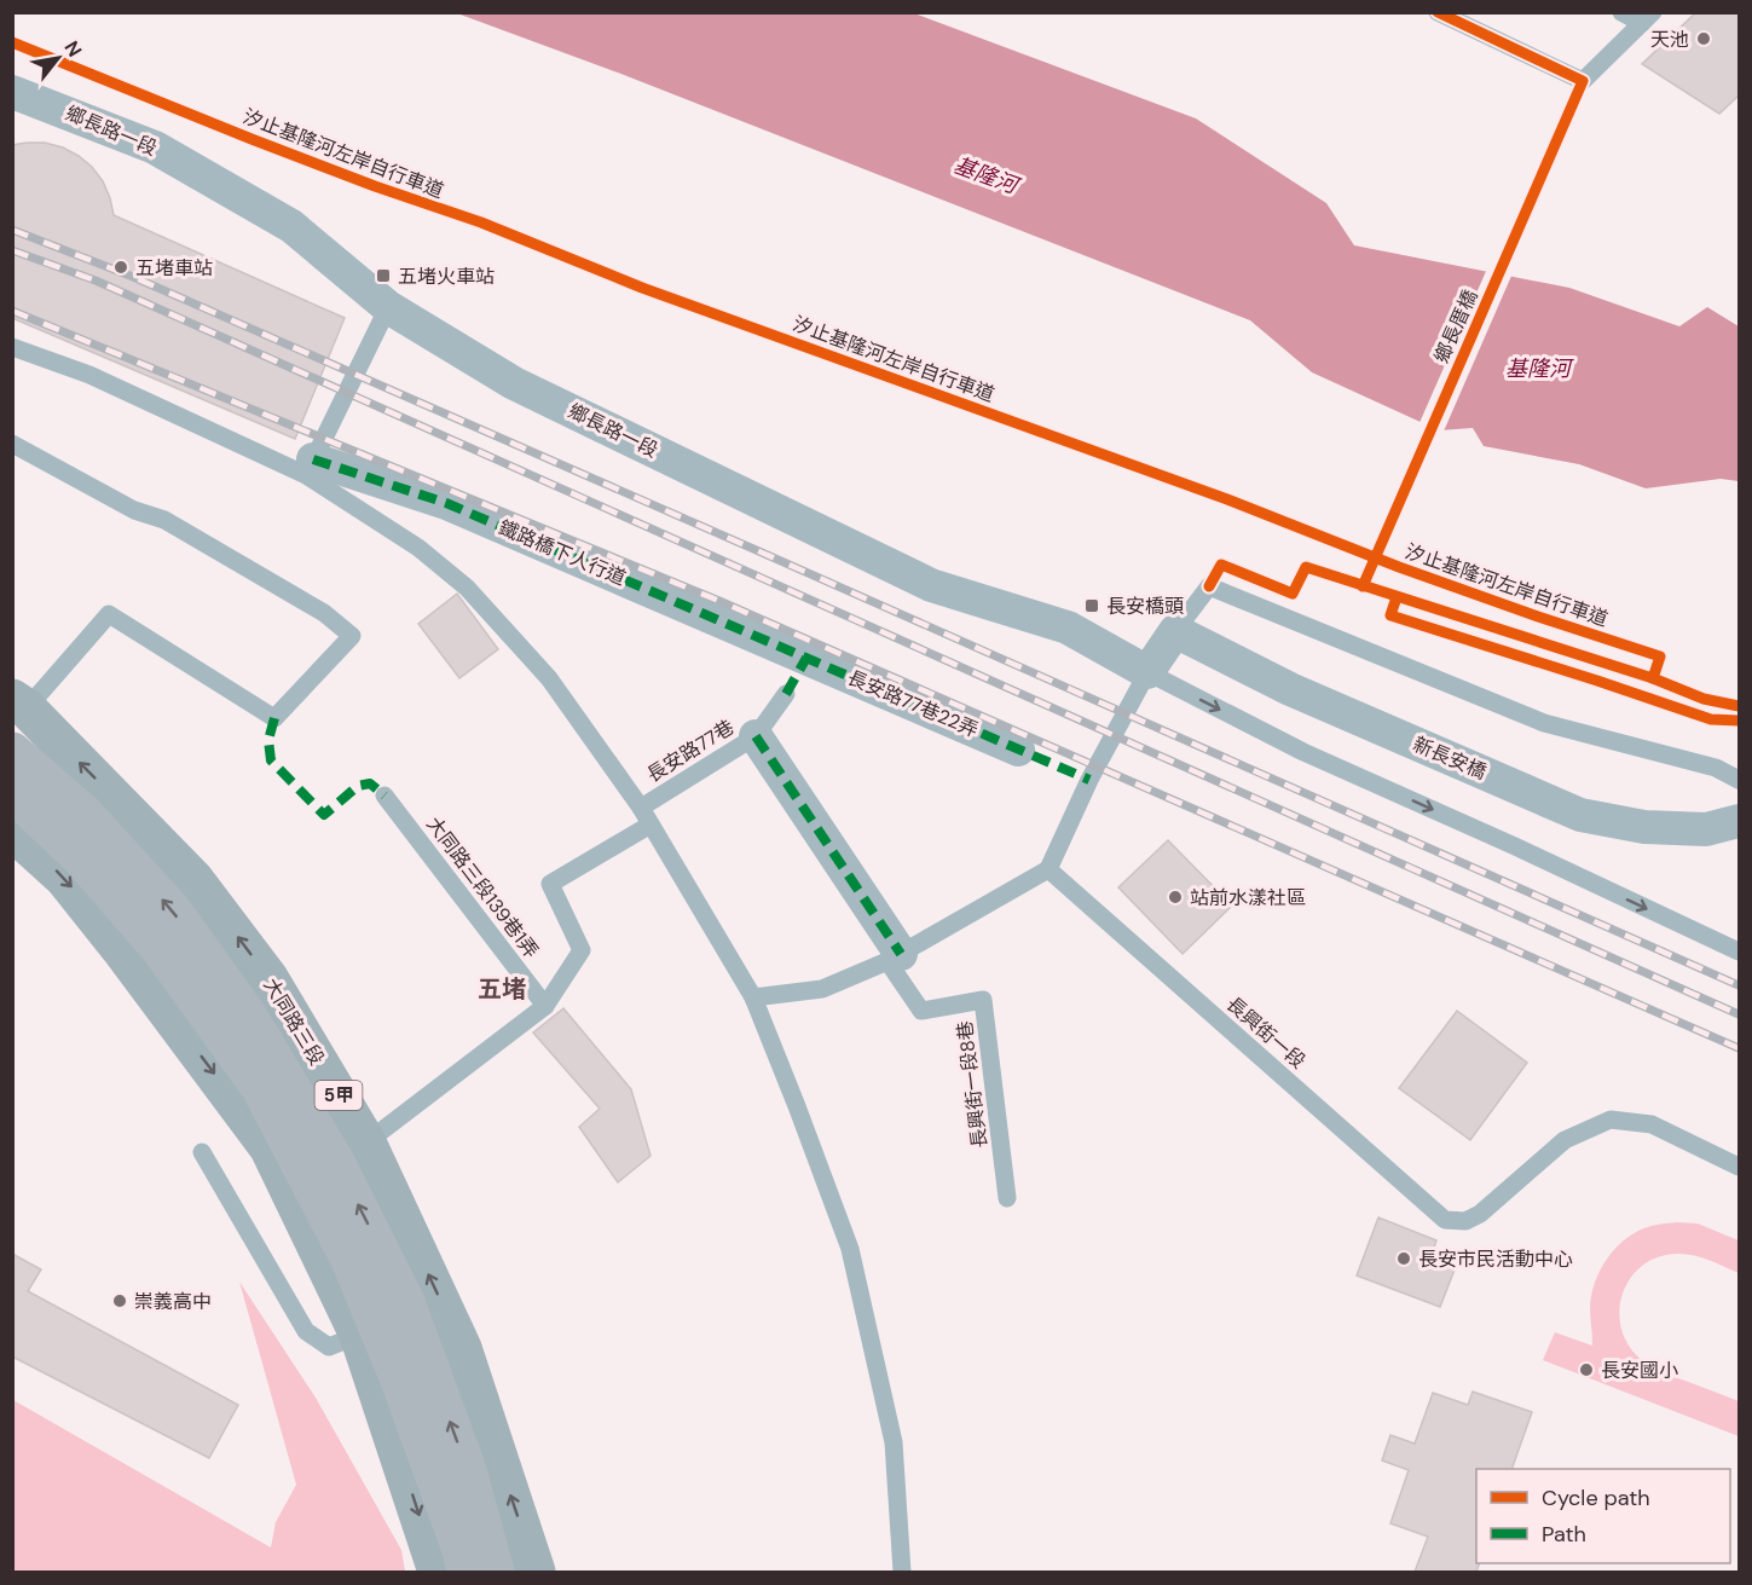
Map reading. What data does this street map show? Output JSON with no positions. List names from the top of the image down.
{
  "streets": {
    "main road": ["大同路三段", "5甲"],
    "street": [
      "鄉長路一段",
      "鐵路橋下人行道",
      "長安路77巷22弄",
      "新長安橋"
    ],
    "lane": [
      "長安路77巷",
      "大同路三段139巷1弄",
      "長興街一段",
      "長興街一段8巷"
    ],
    "cycle path": ["汐止基隆河左岸自行車道", "鄉長厝橋"]
  },
  "crossings": [
    ["鐵路橋下人行道", "長安路77巷22弄"]
  ],
  "districts": ["五堵"],
  "water": ["基隆河"],
  "places": {
    "other": [
      "天池",
      "五堵車站",
      "站前水漾社區",
      "長安市民活動中心",
      "崇義高中",
      "長安國小"
    ],
    "transit": ["五堵火車站", "長安橋頭"]
  },
  "legend": ["Cycle path", "Path"],
  "north": "top right"
}
